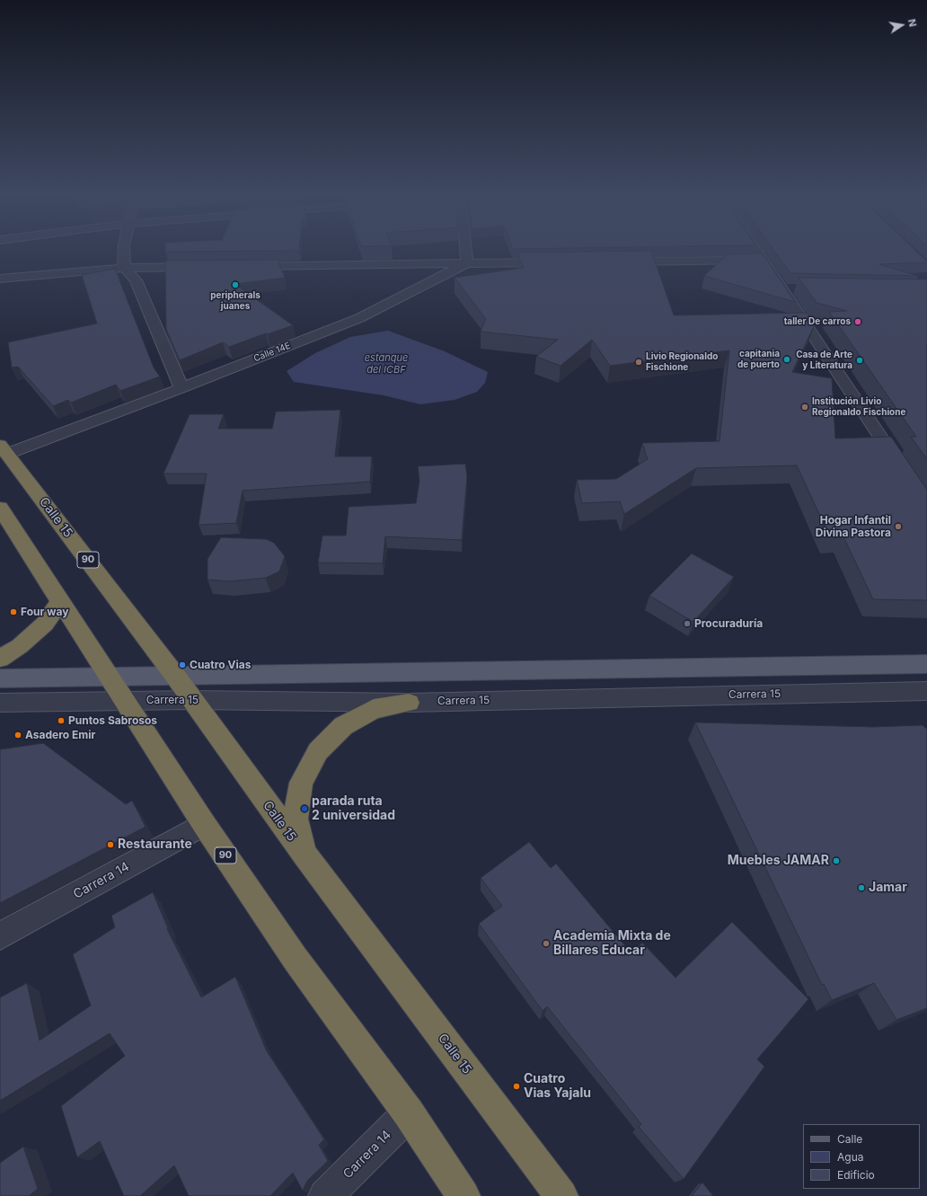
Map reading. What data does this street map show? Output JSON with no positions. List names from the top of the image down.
{
  "streets": {
    "highway": ["Calle 15", "90"],
    "street": ["Calle 14E", "Carrera 15", "Carrera 14"]
  },
  "crossings": [
    ["Calle 14E", "Calle 15"],
    ["Calle 15", "Carrera 15"],
    ["90", "Carrera 15"],
    ["90", "Carrera 14"]
  ],
  "water": ["estanque del ICBF"],
  "places": [
    "peripherals juanes",
    "taller De carros",
    "capitania de puerto",
    "Casa de Arte y Literatura",
    "Livio Regionaldo Fischione",
    "Institución Livio Regionaldo Fischione",
    "Hogar Infantil Divina Pastora",
    "Four way",
    "Procuraduría",
    "Cuatro Vias",
    "Puntos Sabrosos",
    "Asadero Emir",
    "parada ruta 2 universidad",
    "Restaurante",
    "Muebles JAMAR",
    "Jamar",
    "Academia Mixta de Billares Educar",
    "Cuatro Vias Yajalu"
  ],
  "legend": ["Calle", "Agua", "Edificio"],
  "north": "right"
}
